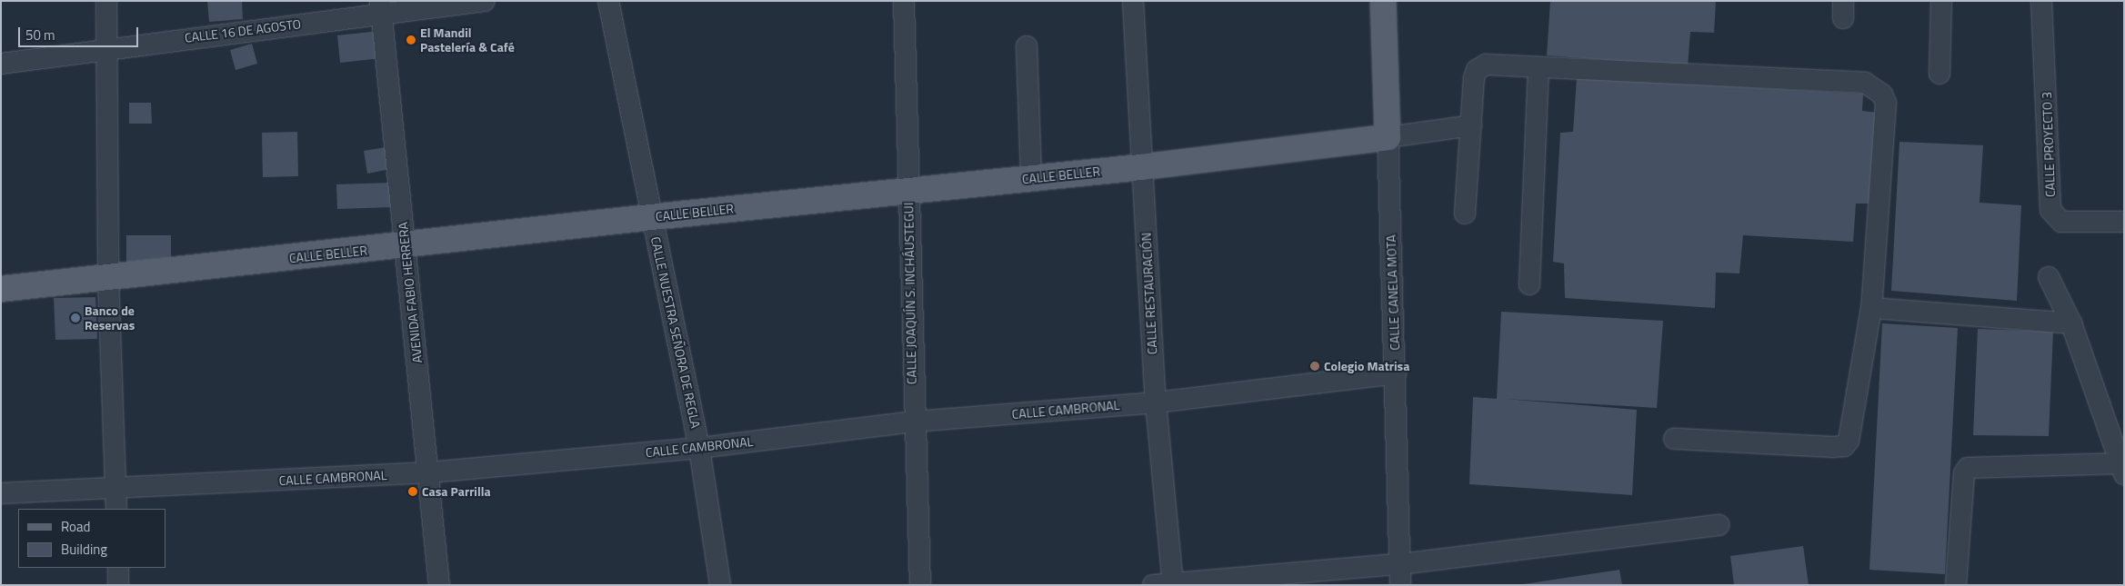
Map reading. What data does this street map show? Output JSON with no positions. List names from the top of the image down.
{
  "streets": {
    "main road": ["CALLE BELLER", "CALLE CANELA MOTA"],
    "street": [
      "CALLE 16 DE AGOSTO",
      "CALLE PROYECTO 3",
      "AVENIDA FABIO HERRERA",
      "CALLE JOAQUÍN S. INCHÁUSTEGUI",
      "CALLE RESTAURACIÓN",
      "CALLE NUESTRA SEÑORA DE REGLA",
      "CALLE CAMBRONAL"
    ]
  },
  "crossings": [
    ["CALLE 16 DE AGOSTO", "AVENIDA FABIO HERRERA"],
    ["CALLE BELLER", "AVENIDA FABIO HERRERA"],
    ["CALLE BELLER", "CALLE CANELA MOTA"],
    ["CALLE BELLER", "CALLE JOAQUÍN S. INCHÁUSTEGUI"],
    ["CALLE BELLER", "CALLE RESTAURACIÓN"],
    ["CALLE BELLER", "CALLE NUESTRA SEÑORA DE REGLA"],
    ["AVENIDA FABIO HERRERA", "CALLE CAMBRONAL"],
    ["CALLE CANELA MOTA", "CALLE CAMBRONAL"],
    ["CALLE JOAQUÍN S. INCHÁUSTEGUI", "CALLE CAMBRONAL"],
    ["CALLE RESTAURACIÓN", "CALLE CAMBRONAL"],
    ["CALLE NUESTRA SEÑORA DE REGLA", "CALLE CAMBRONAL"]
  ],
  "places": [
    "El Mandil Pastelería & Café",
    "Banco de Reservas",
    "Colegio Matrisa",
    "Casa Parrilla"
  ],
  "legend": ["Road", "Building"],
  "scale_bar": "50 m"
}
